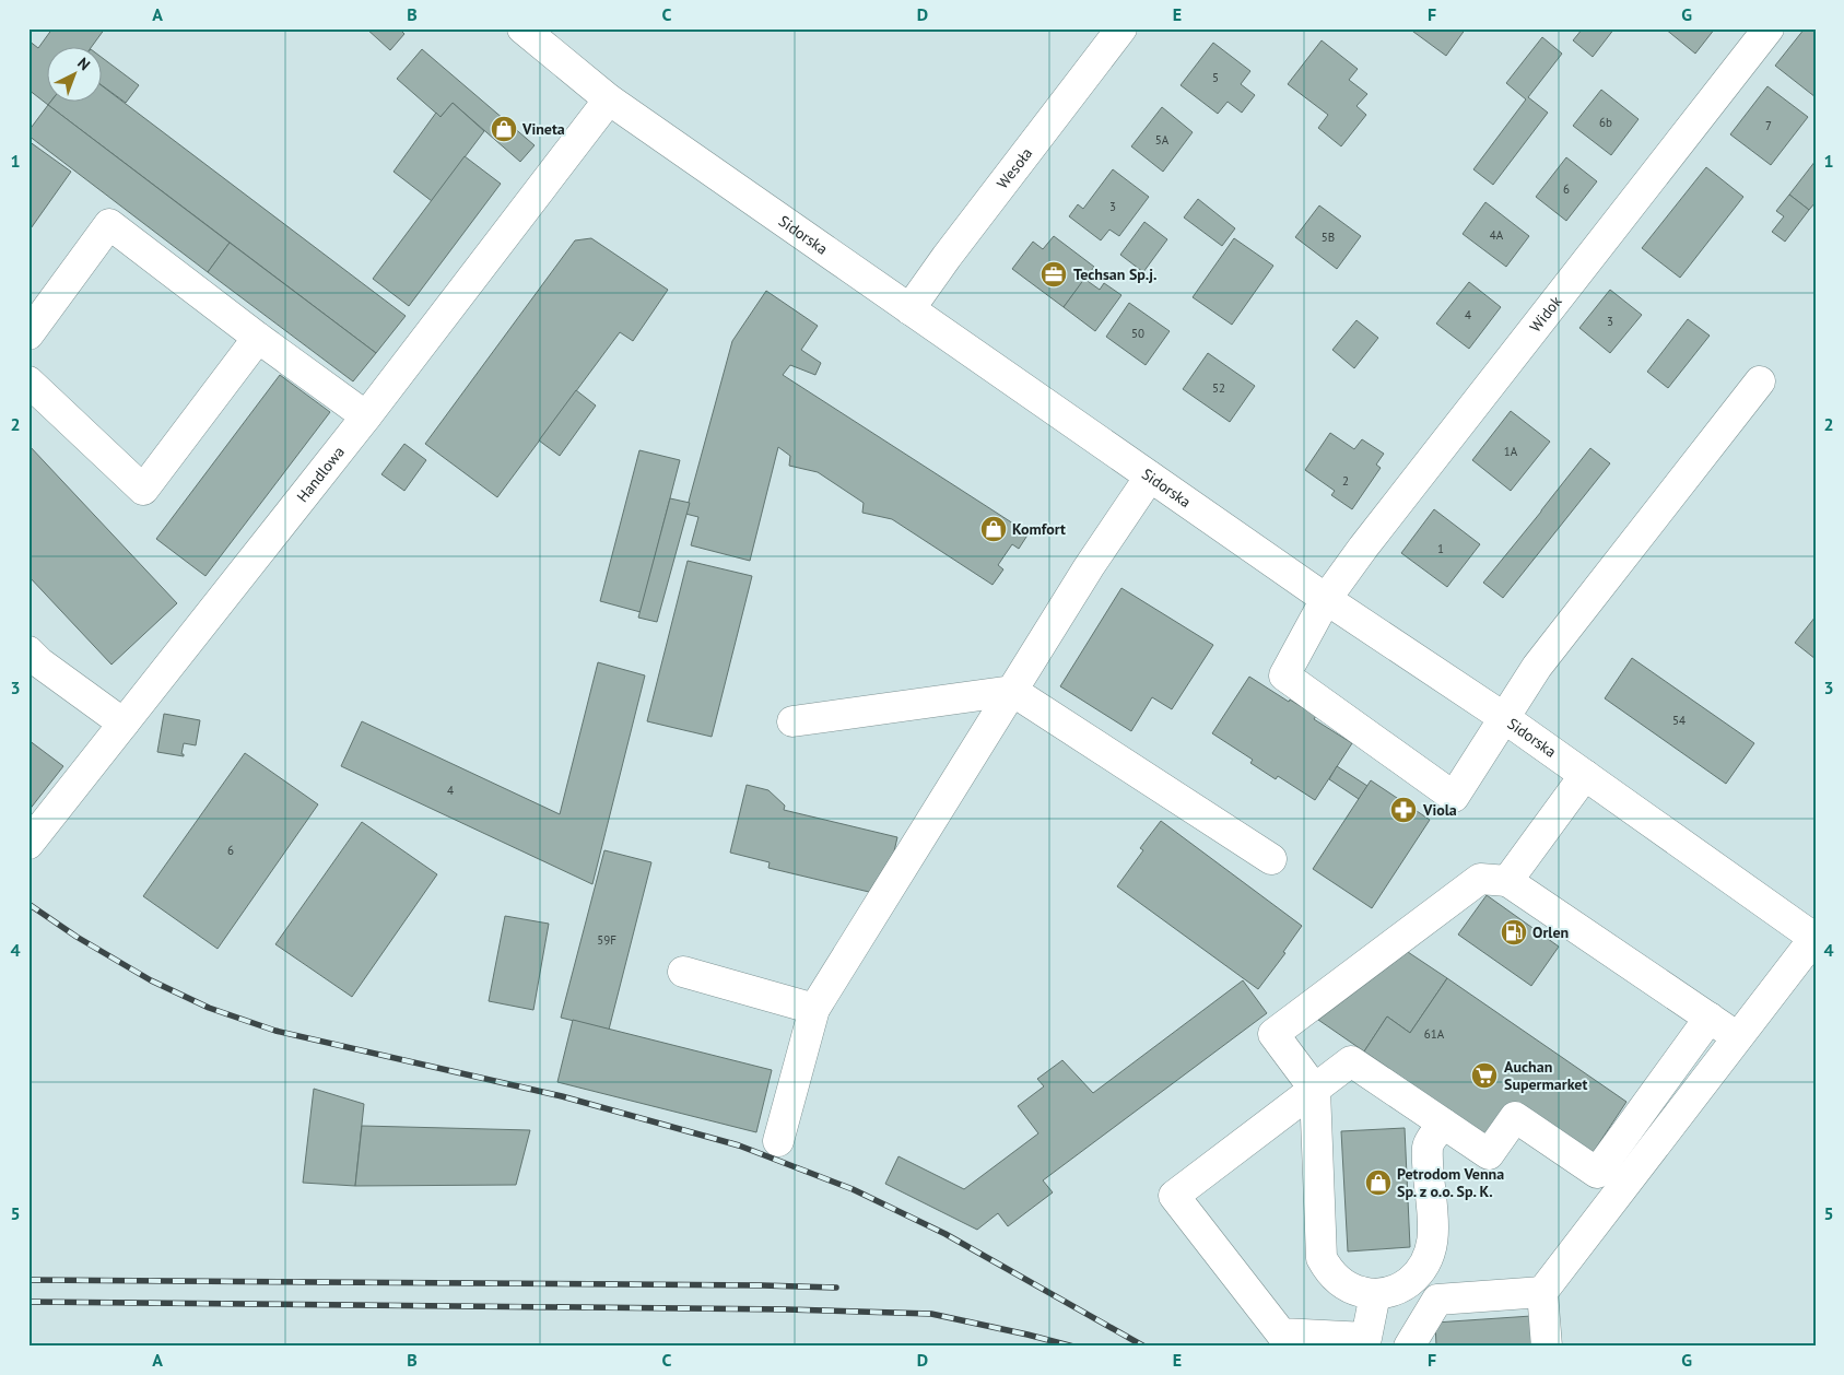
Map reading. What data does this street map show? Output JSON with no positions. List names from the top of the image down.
{
  "streets": {
    "street": [
      "Wesoła",
      "Sidorska",
      "Widok",
      "Handlowa"
    ]
  },
  "crossings": [
    ["Wesoła", "Sidorska"],
    ["Sidorska", "Widok"],
    ["Sidorska", "Handlowa"]
  ],
  "places": {
    "shop": ["Vineta", "Komfort", "Petrodom Venna Sp. z o.o. Sp. K."],
    "office": ["Techsan Sp.j."],
    "pharmacy": ["Viola"],
    "fuel station": ["Orlen"],
    "supermarket": ["Auchan Supermarket"]
  },
  "house_numbers": [
    "5",
    "6b",
    "7",
    "5A",
    "6",
    "3",
    "4A",
    "5B",
    "4",
    "3",
    "50",
    "52",
    "1A",
    "2",
    "1",
    "54",
    "4",
    "6",
    "59F",
    "61A"
  ],
  "north": "top right",
  "grid": {
    "columns": [
      "A",
      "B",
      "C",
      "D",
      "E",
      "F",
      "G"
    ],
    "rows": [
      "1",
      "2",
      "3",
      "4",
      "5"
    ]
  }
}
